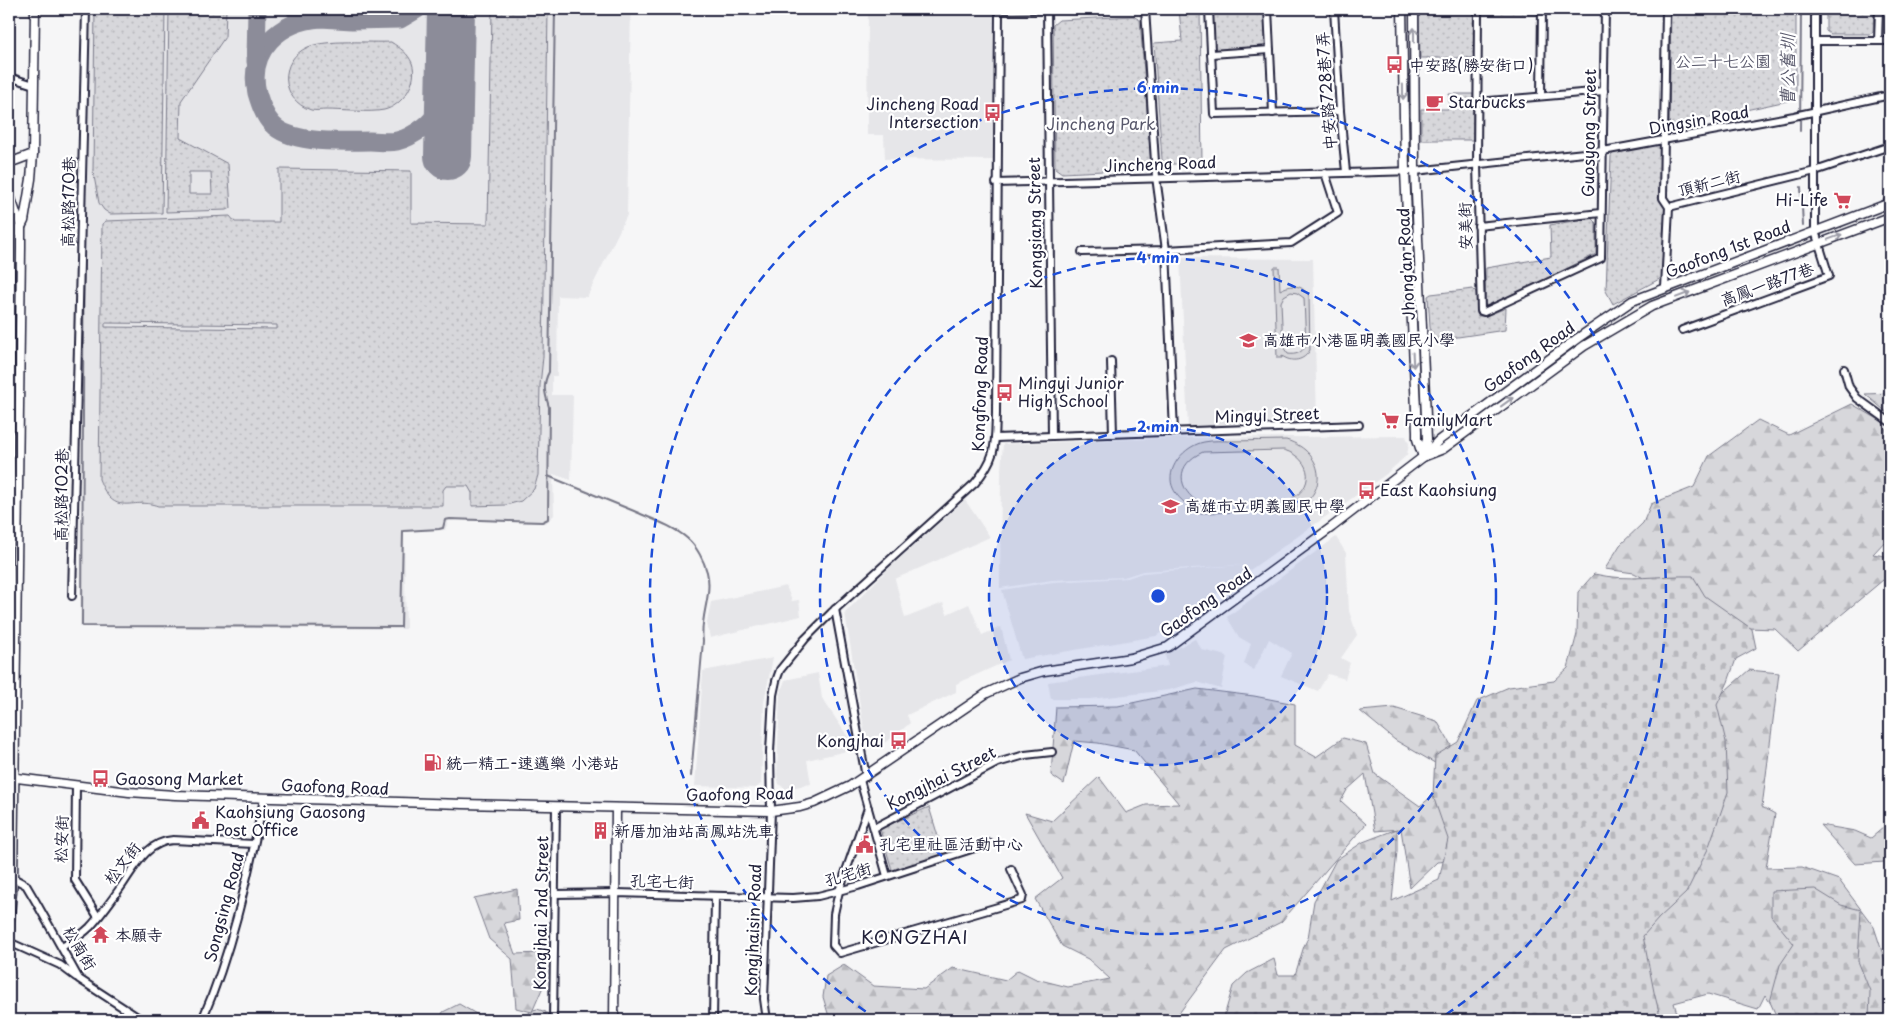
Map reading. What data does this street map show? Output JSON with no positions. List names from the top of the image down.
{
  "streets": {
    "street": [
      "中安路728巷7弄",
      "Dingsin Road",
      "Guosyong Street",
      "Jincheng Road",
      "頂新二街",
      "高松路170巷",
      "Kongsiang Street",
      "安美街",
      "Gaofong 1st Road",
      "Jhong'an Road",
      "高鳳一路77巷",
      "Gaofong Road",
      "Kongfong Road",
      "Mingyi Street",
      "高松路102巷",
      "Kongjhai Street",
      "松安街",
      "松文街",
      "孔宅街",
      "孔宅七街",
      "Songsing Road",
      "Kongjhai 2nd Street",
      "Kongjhaisin Road",
      "松南街"
    ]
  },
  "crossings": [
    ["中安路728巷7弄", "Jincheng Road"],
    ["Dingsin Road", "Guosyong Street"],
    ["Dingsin Road", "Jincheng Road"],
    ["Dingsin Road", "頂新二街"],
    ["Guosyong Street", "Jincheng Road"],
    ["Guosyong Street", "安美街"],
    ["Jincheng Road", "Kongsiang Street"],
    ["Jincheng Road", "安美街"],
    ["Jincheng Road", "Jhong'an Road"],
    ["Jincheng Road", "Kongfong Road"],
    ["高松路170巷", "高松路102巷"],
    ["Kongsiang Street", "Mingyi Street"],
    ["Gaofong 1st Road", "高鳳一路77巷"],
    ["Gaofong 1st Road", "Gaofong Road"],
    ["Jhong'an Road", "Gaofong Road"],
    ["Gaofong Road", "Kongfong Road"],
    ["Gaofong Road", "松安街"],
    ["Gaofong Road", "Songsing Road"],
    ["Gaofong Road", "Kongjhai 2nd Street"],
    ["Gaofong Road", "Kongjhaisin Road"],
    ["Kongfong Road", "Mingyi Street"],
    ["Kongfong Road", "Kongjhaisin Road"],
    ["Kongjhai Street", "孔宅街"],
    ["松安街", "松文街"],
    ["松文街", "Songsing Road"],
    ["松文街", "松南街"],
    ["孔宅街", "孔宅七街"],
    ["孔宅街", "Kongjhaisin Road"],
    ["孔宅七街", "Kongjhai 2nd Street"],
    ["孔宅七街", "Kongjhaisin Road"]
  ],
  "districts": ["KONGZHAI"],
  "water": ["曹公舊圳"],
  "parks": ["公二十七公園", "Jincheng Park"],
  "places": {
    "bus stop": [
      "中安路(勝安街口)",
      "Jincheng Road Intersection",
      "Mingyi Junior High School",
      "East Kaohsiung",
      "Kongjhai",
      "Gaosong Market"
    ],
    "cafe": ["Starbucks"],
    "supermarket": ["Hi-Life", "FamilyMart"],
    "school or university": ["高雄市小港區明義國民小學", "高雄市立明義國民中學"],
    "fuel station": ["統一精工-速邁樂 小港站"],
    "public building": ["Kaohsiung Gaosong Post Office", "孔宅里社區活動中心"],
    "building": ["新厝加油站高鳳站洗車"],
    "temple": ["本願寺"]
  },
  "rings": ["6 min", "4 min", "2 min"]
}
